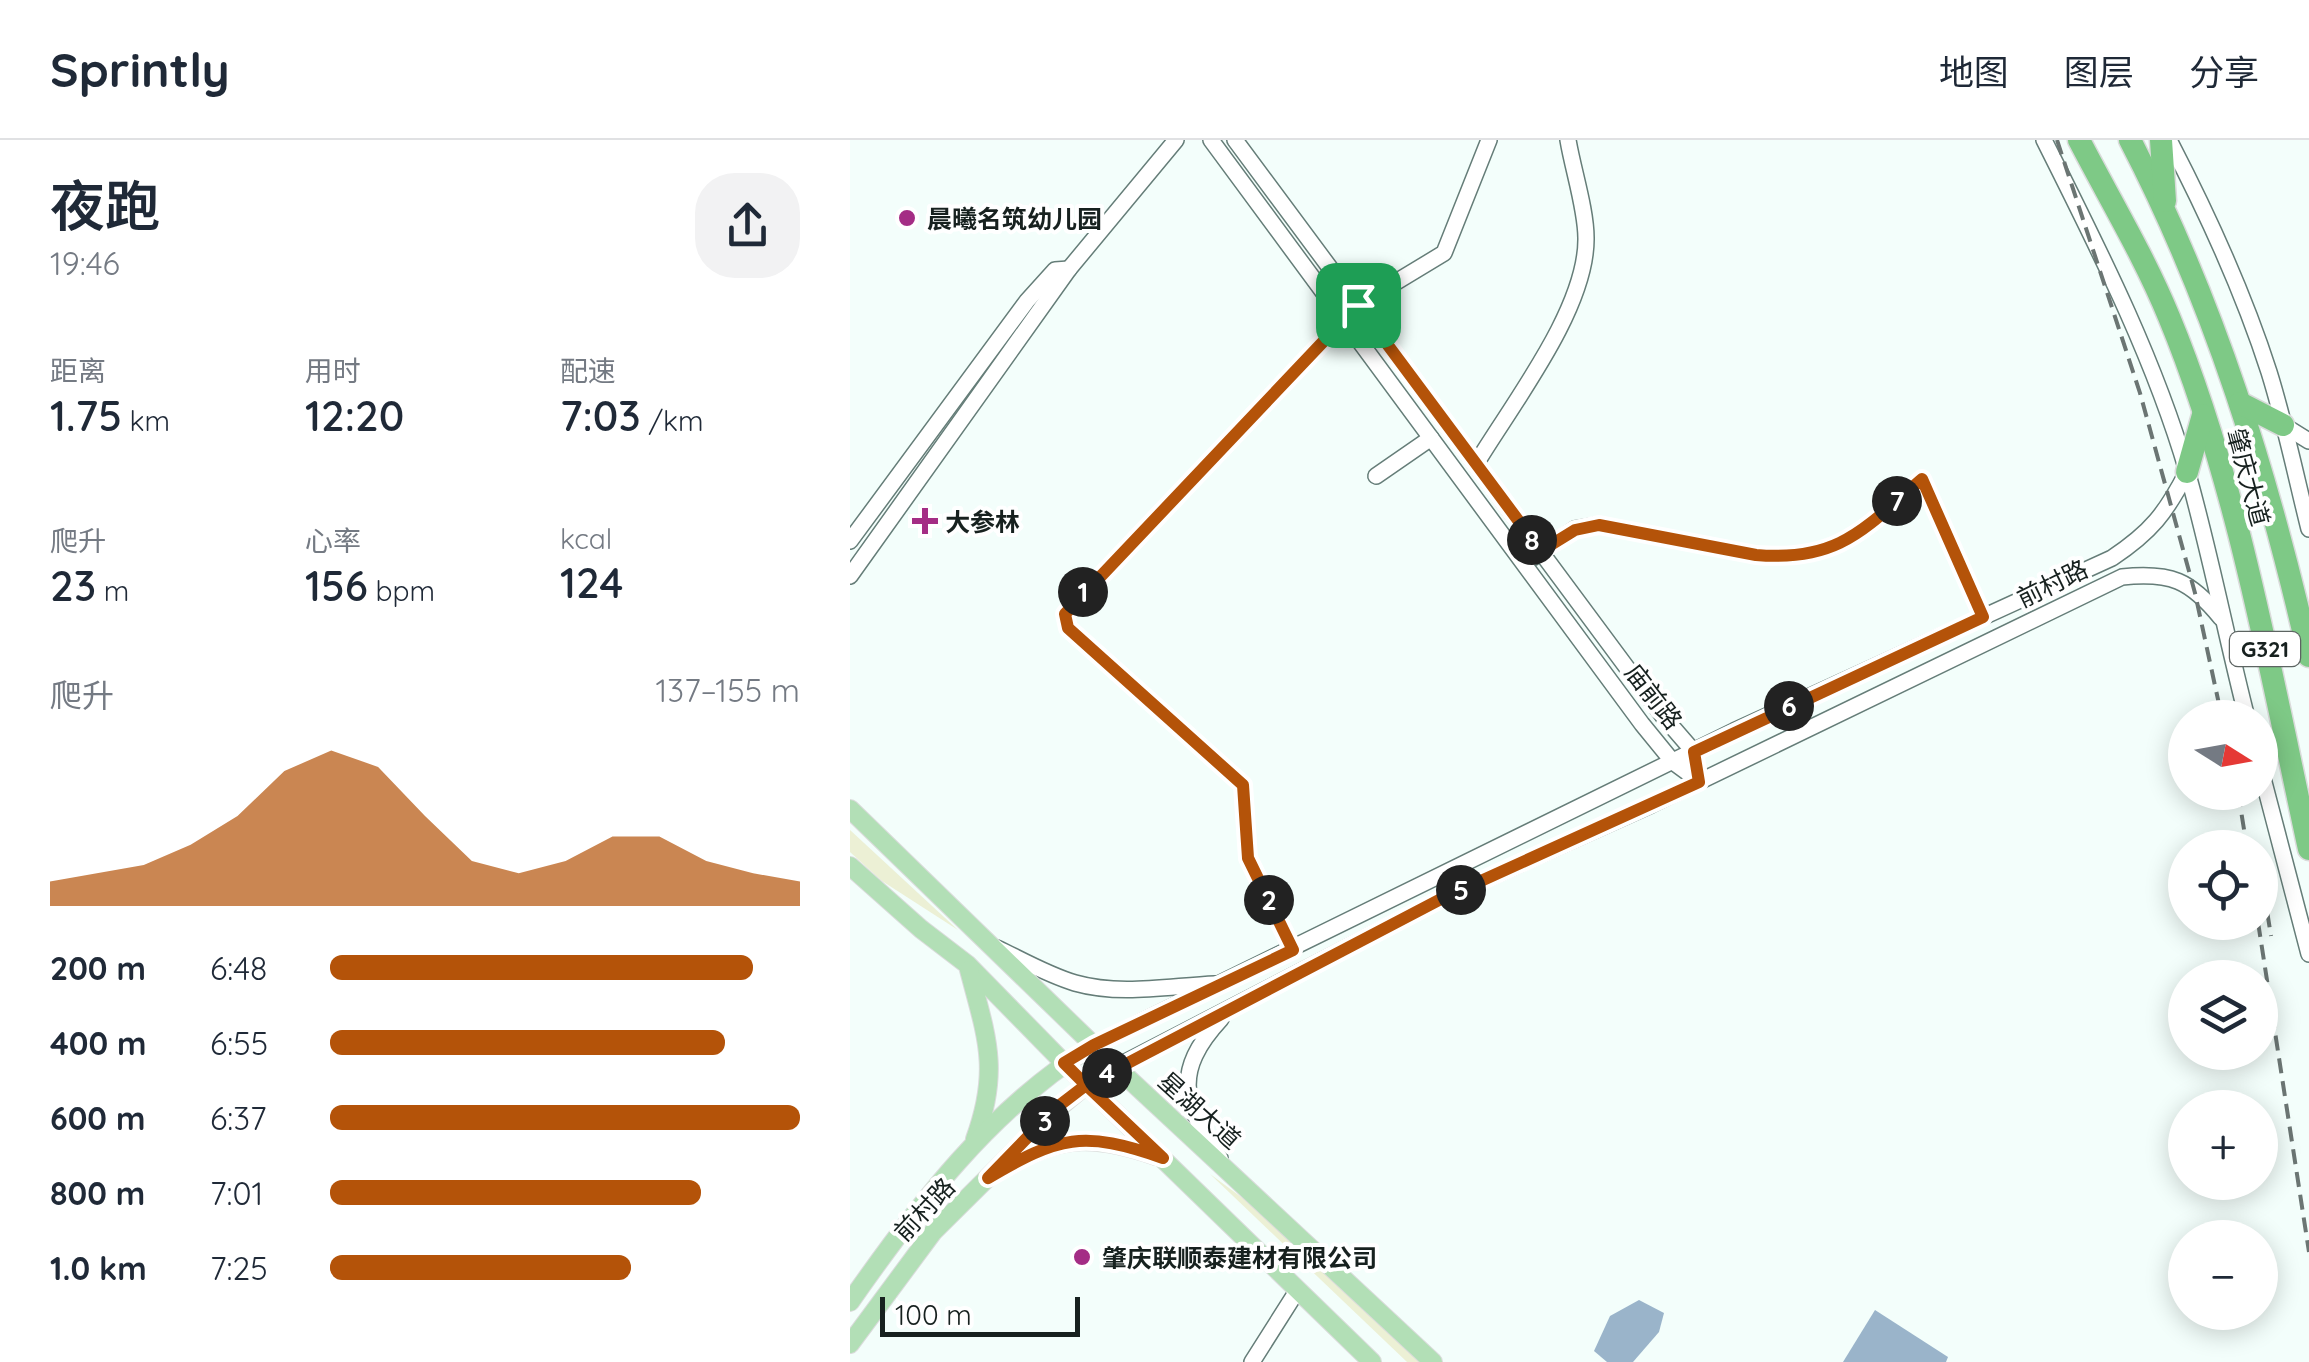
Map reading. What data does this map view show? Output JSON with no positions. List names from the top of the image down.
{
  "streets": {
    "highway": ["肇庆大道", "G321"],
    "main road": ["前村路", "星湖大道"],
    "street": ["庙前路"]
  },
  "crossings": [
    ["前村路", "庙前路"],
    ["前村路", "星湖大道"]
  ],
  "places": {
    "other": ["晨曦名筑幼儿园", "肇庆联顺泰建材有限公司"],
    "health": ["大参林"]
  },
  "scale_bar": "100 m",
  "north": "right",
  "page": {
    "header": "Sprintly",
    "nav": ["地图", "图层", "分享"],
    "heading": ["夜跑", "19:46"],
    "stats": [
      ["距离", "1.75 km"],
      ["用时", "12:20"],
      ["配速", "7:03 /km"],
      ["爬升", "23 m"],
      ["心率", "156 bpm"],
      ["kcal", "124"]
    ],
    "pins": [
      "7",
      "8",
      "1",
      "6",
      "5",
      "2",
      "4",
      "3"
    ],
    "chart": ["爬升", "137–155 m"],
    "map_buttons": ["+", "−"],
    "list": [
      {
        "name": "200 m",
        "note": "6:48"
      },
      {
        "name": "400 m",
        "note": "6:55"
      },
      {
        "name": "600 m",
        "note": "6:37"
      },
      {
        "name": "800 m",
        "note": "7:01"
      },
      {
        "name": "1.0 km",
        "note": "7:25"
      }
    ],
    "scale": "100 m"
  }
}
